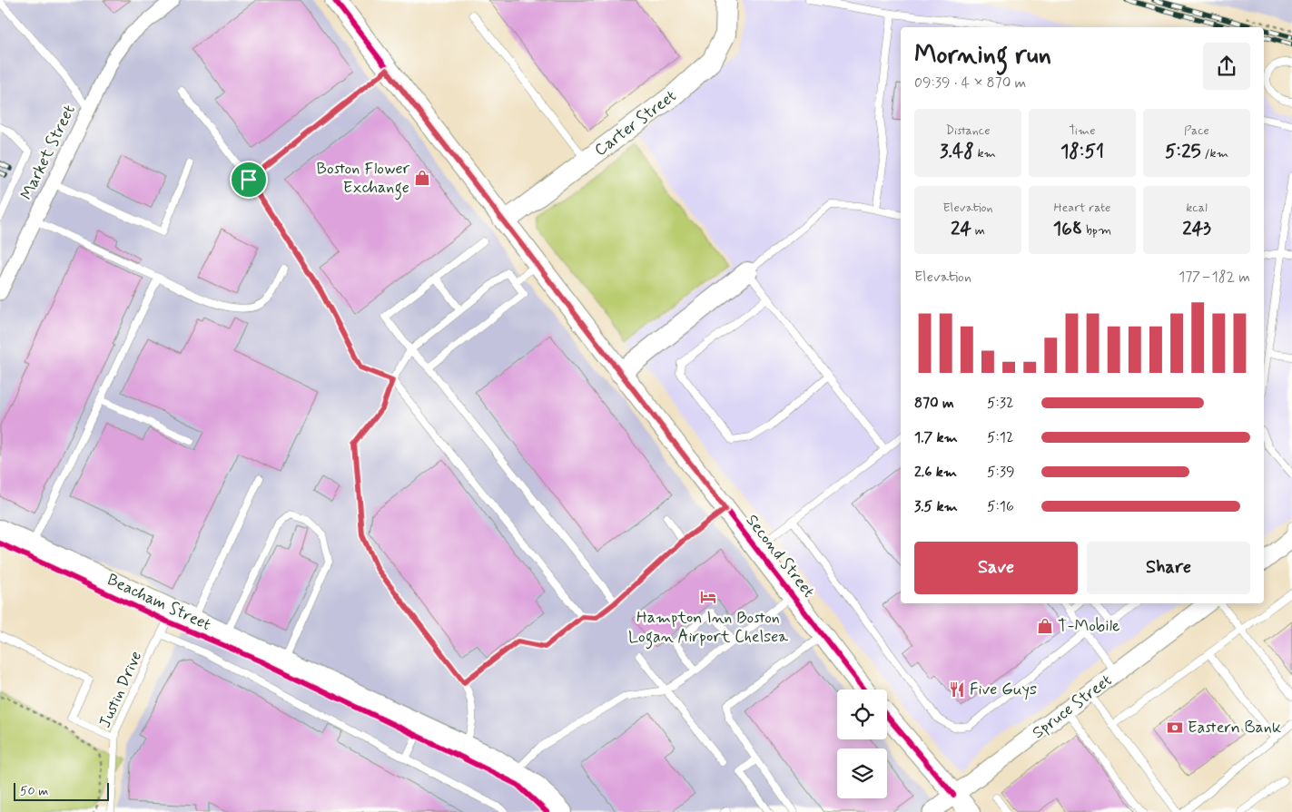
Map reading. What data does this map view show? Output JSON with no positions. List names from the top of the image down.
{
  "streets": {
    "main road": ["Carter Street", "Second Street", "Beacham Street"],
    "street": ["Market Street", "Spruce Street"],
    "lane": ["Justin Drive"]
  },
  "crossings": [
    ["Carter Street", "Second Street"],
    ["Beacham Street", "Justin Drive"]
  ],
  "places": {
    "shop": ["Boston Flower Exchange", "T-Mobile"],
    "hotel": ["Hampton Inn Boston Logan Airport Chelsea"],
    "restaurant": ["Five Guys"],
    "bank": ["Eastern Bank"]
  },
  "scale_bar": "50 m",
  "page": {
    "heading": ["Morning run", "09:39 · 4 × 870 m"],
    "stats": [
      ["Distance", "3.48 km"],
      ["Time", "18:51"],
      ["Pace", "5:25 /km"],
      ["Elevation", "24 m"],
      ["Heart rate", "168 bpm"],
      ["kcal", "243"]
    ],
    "chart": ["Elevation", "177–182 m"],
    "list": [
      {
        "name": "870 m",
        "note": "5:32"
      },
      {
        "name": "1.7 km",
        "note": "5:12"
      },
      {
        "name": "2.6 km",
        "note": "5:39"
      },
      {
        "name": "3.5 km",
        "note": "5:16"
      }
    ],
    "buttons": ["Save", "Share"],
    "scale": "50 m"
  }
}
